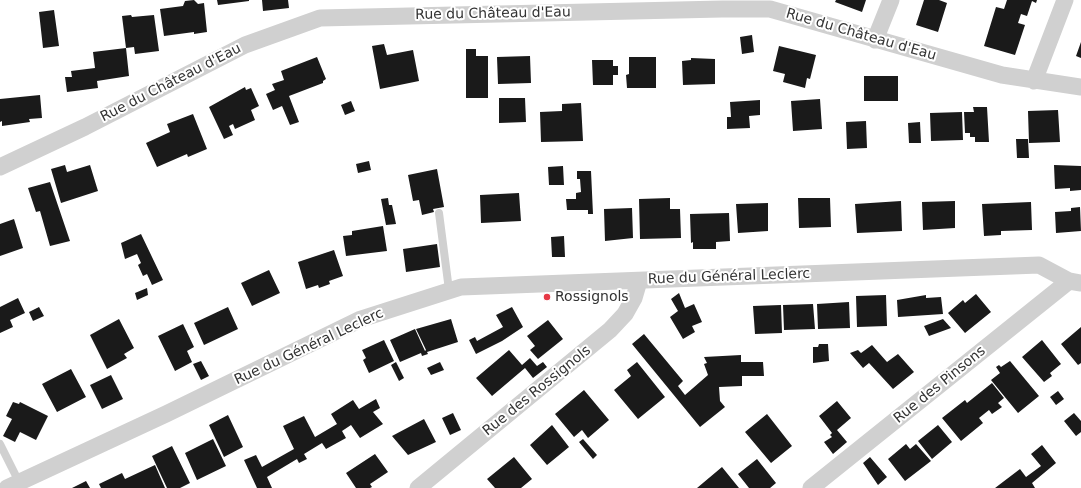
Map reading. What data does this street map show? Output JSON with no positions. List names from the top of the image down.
{
  "streets": {
    "street": [
      "Rue du Château d'Eau",
      "Rue du Général Leclerc",
      "Rue des Pinsons",
      "Rue des Rossignols"
    ]
  },
  "crossings": [
    ["Rue du Général Leclerc", "Rue des Pinsons"],
    ["Rue du Général Leclerc", "Rue des Rossignols"]
  ],
  "places": ["Rossignols"]
}
